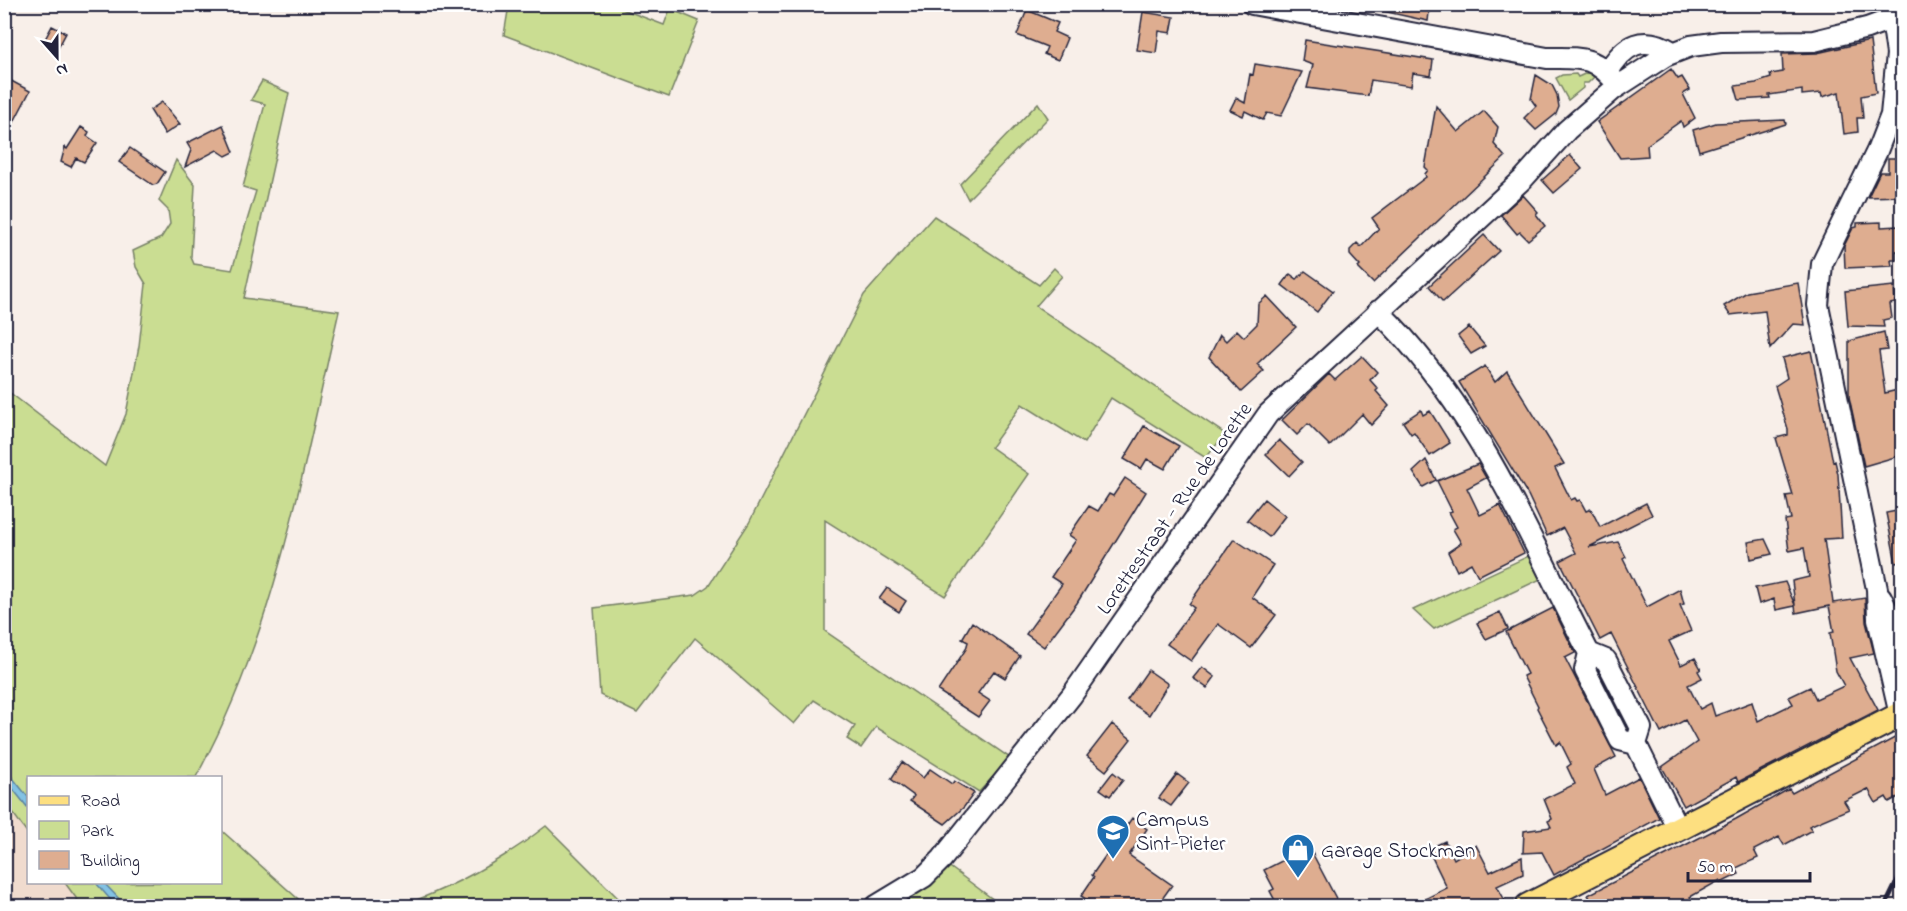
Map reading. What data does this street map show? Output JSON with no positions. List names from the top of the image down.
{
  "streets": {
    "street": ["Lorettestraat - Rue de Lorette"]
  },
  "places": {
    "school or university": ["Campus Sint-Pieter"],
    "shop": ["Garage Stockman"]
  },
  "legend": ["Road", "Park", "Building"],
  "scale_bar": "50 m",
  "north": "bottom"
}
